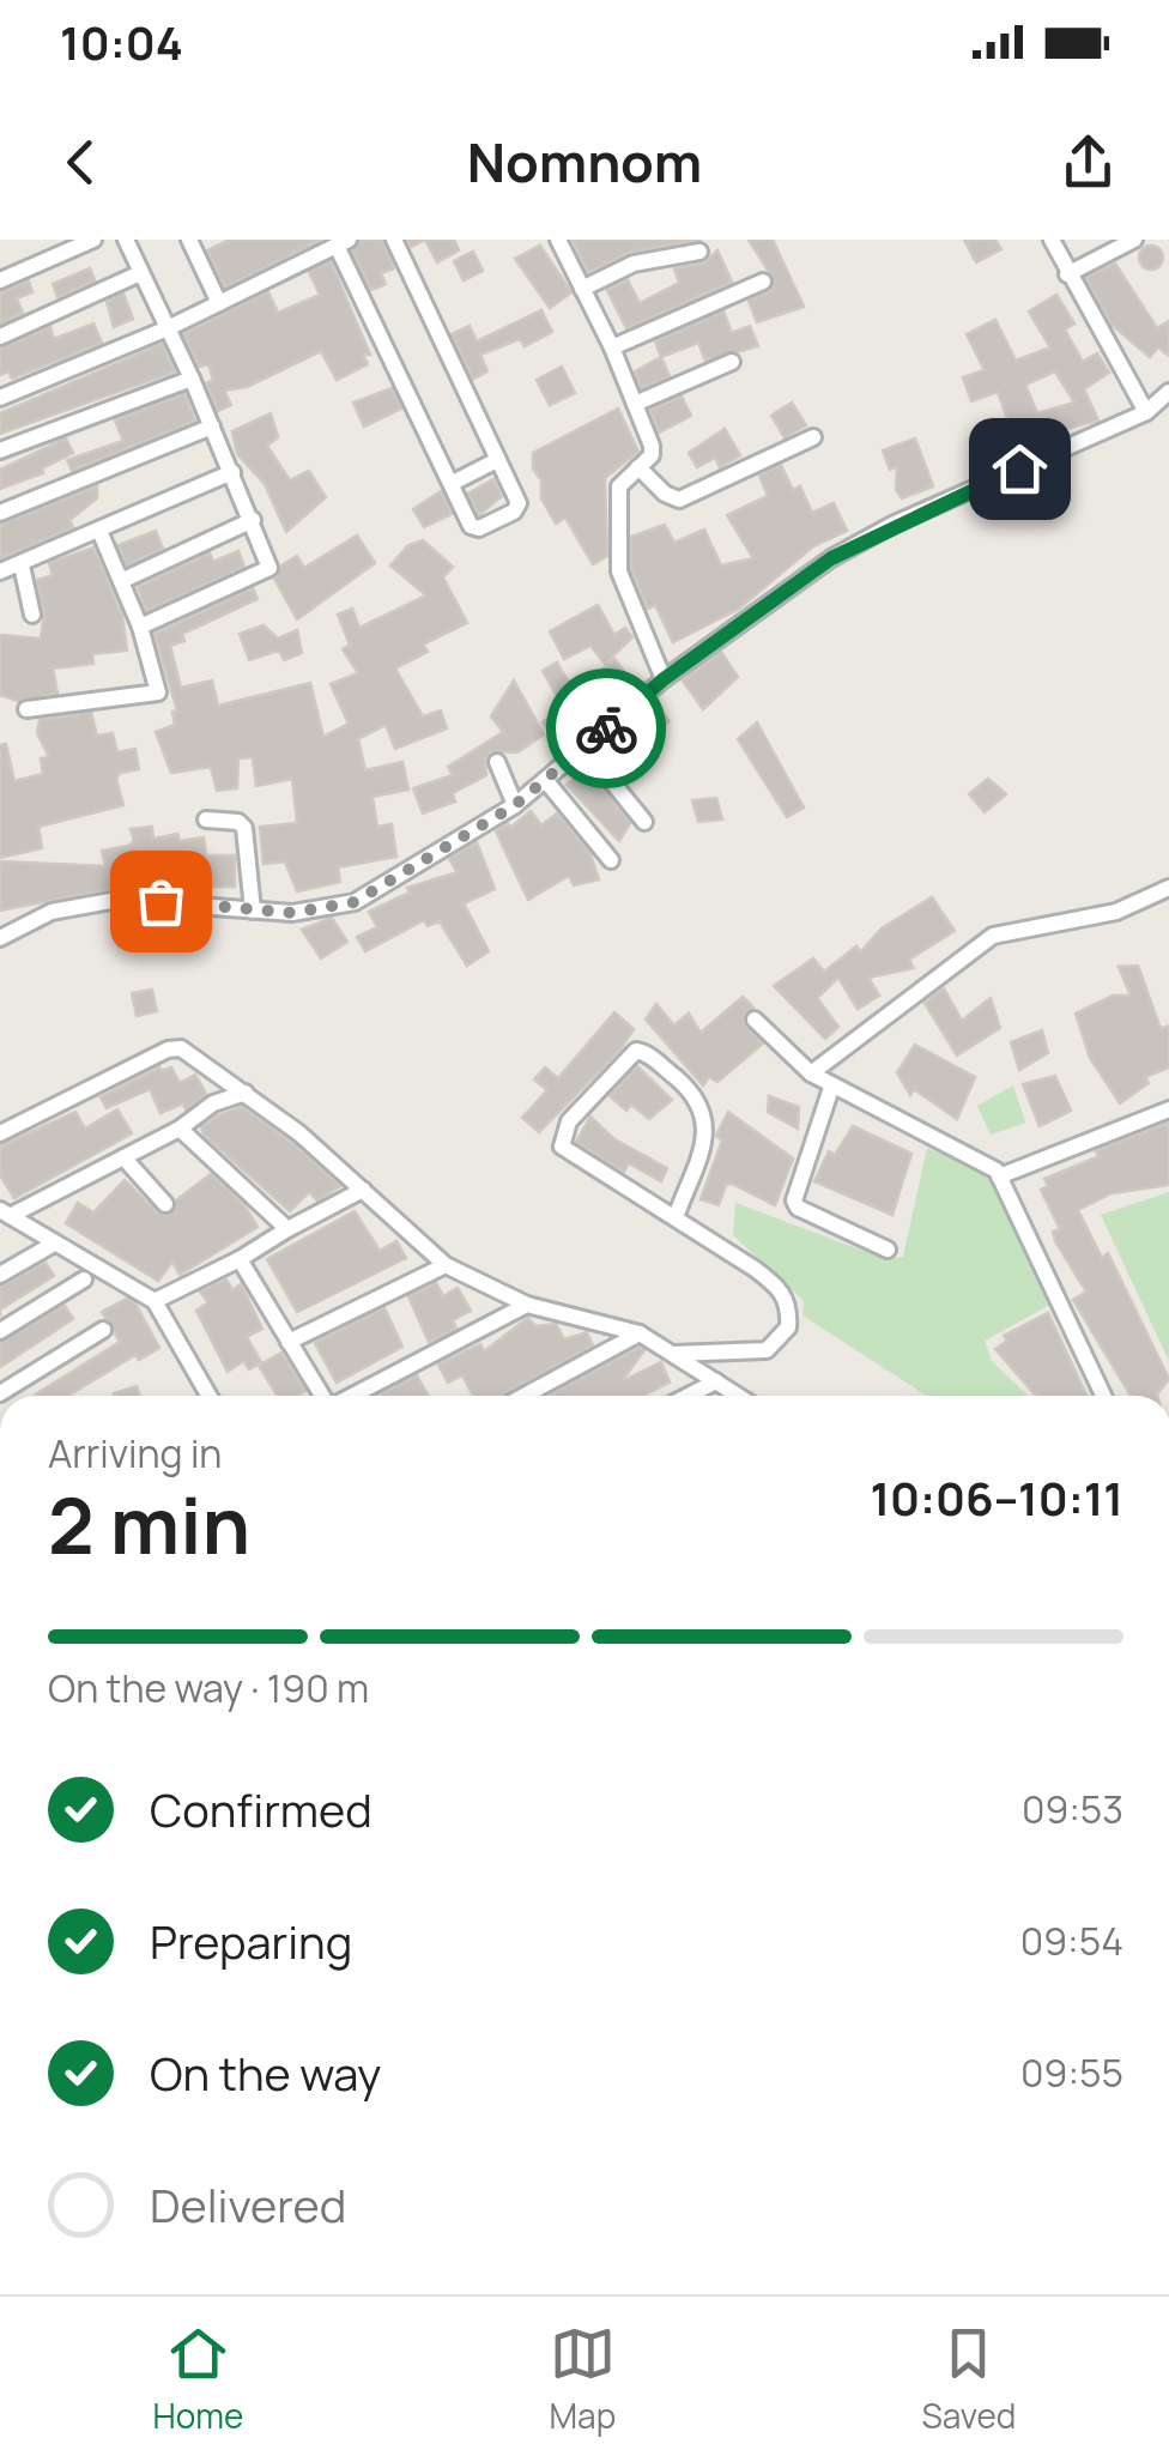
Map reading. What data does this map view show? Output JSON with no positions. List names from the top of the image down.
{
  "page": {
    "status": "10:04",
    "header": "Nomnom",
    "heading": ["2 min", "Arriving in", "10:06–10:11"],
    "bar": "On the way · 190 m",
    "list": [
      ["Confirmed", "09:53"],
      ["Preparing", "09:54"],
      ["On the way", "09:55"],
      "Delivered"
    ],
    "tabs": ["Home", "Map", "Saved"]
  }
}
